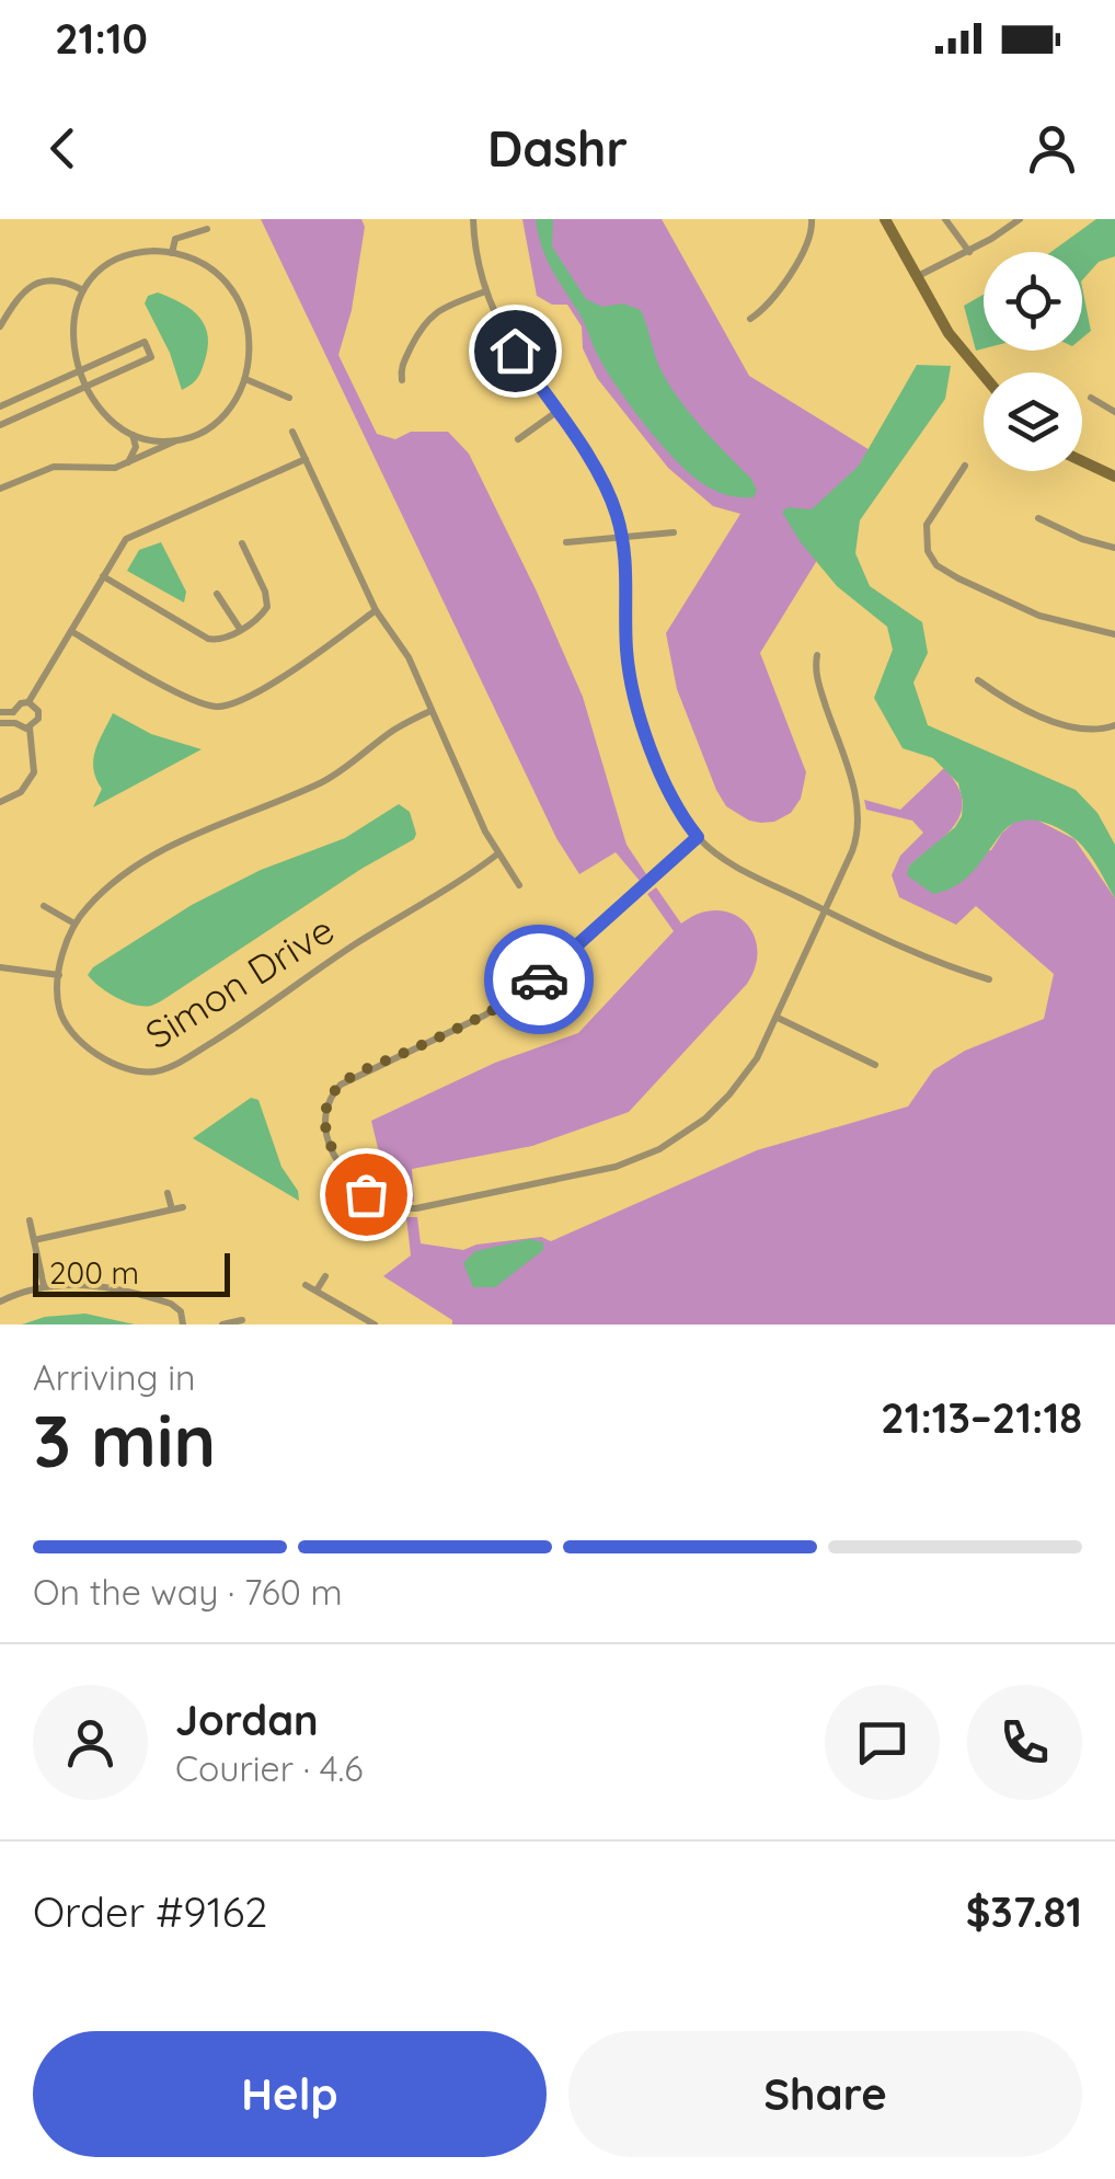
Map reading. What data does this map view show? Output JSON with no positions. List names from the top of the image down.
{
  "streets": {
    "street": ["Simon Drive"]
  },
  "scale_bar": "200 m",
  "page": {
    "status": "21:10",
    "header": "Dashr",
    "scale": "200 m",
    "heading": ["3 min", "Arriving in", "21:13–21:18"],
    "panel": [
      "Jordan",
      "Courier · 4.6",
      "Order #9162",
      "$37.81"
    ],
    "bar": "On the way · 760 m",
    "buttons": ["Help", "Share"]
  }
}
